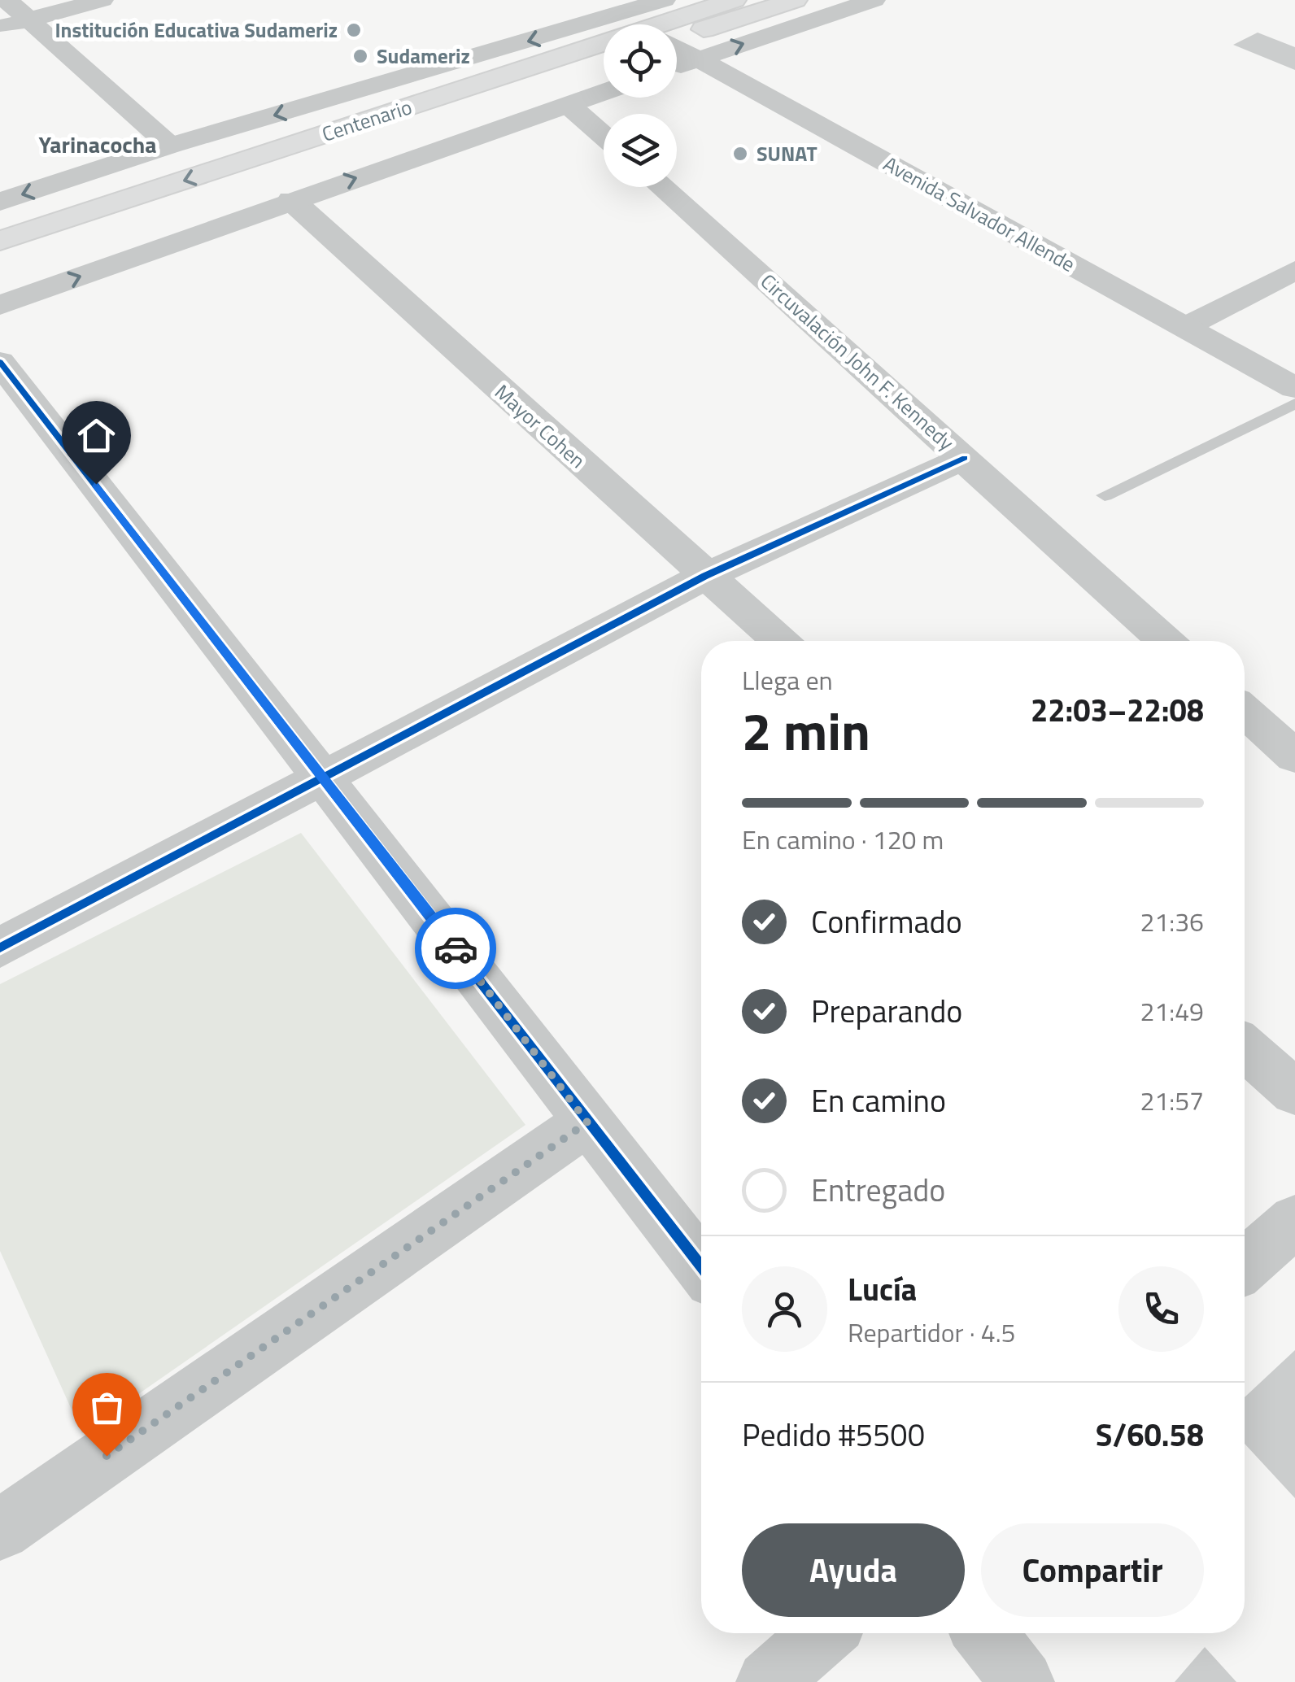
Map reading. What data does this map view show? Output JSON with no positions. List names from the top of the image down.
{
  "streets": {
    "highway": ["Centenario"],
    "street": ["Avenida Salvador Allende", "Circuvalación John F. Kennedy", "Mayor Cohen"]
  },
  "districts": ["Yarinacocha"],
  "places": ["Institución Educativa Sudameriz", "Sudameriz", "SUNAT"],
  "page": {
    "heading": ["2 min", "Llega en", "22:03–22:08"],
    "panel": [
      "Lucía",
      "Repartidor · 4.5",
      "Pedido #5500",
      "S/60.58"
    ],
    "bar": "En camino · 120 m",
    "list": [
      ["Confirmado", "21:36"],
      ["Preparando", "21:49"],
      ["En camino", "21:57"],
      "Entregado"
    ],
    "buttons": ["Ayuda", "Compartir"]
  }
}
